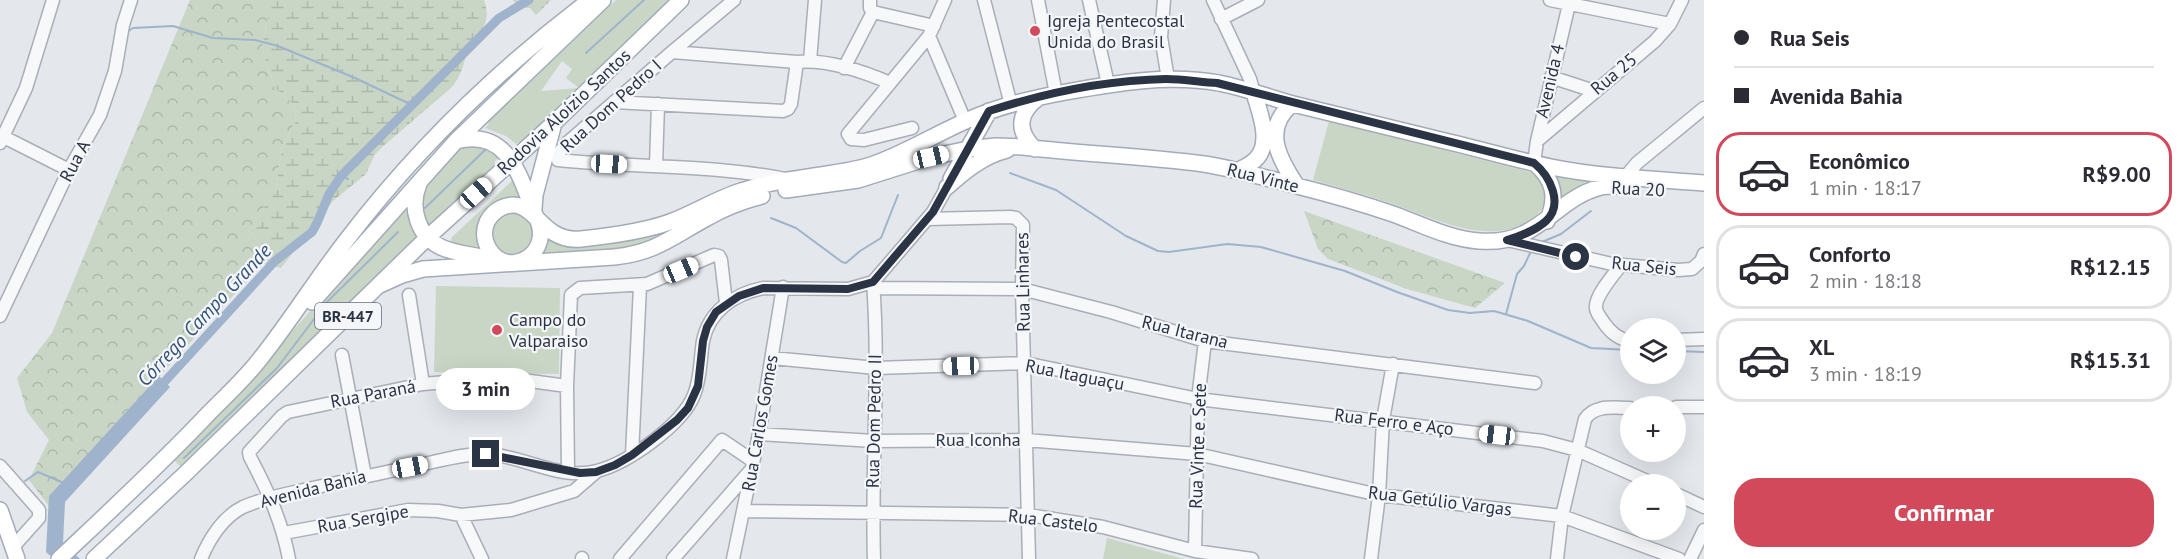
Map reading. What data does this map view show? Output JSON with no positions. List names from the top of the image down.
{
  "streets": {
    "main road": [
      "Rodovia Aloízio Santos",
      "Rua Vinte",
      "Rua 20",
      "BR-447"
    ],
    "street": [
      "Rua 25",
      "Avenida 4",
      "Rua Dom Pedro I",
      "Rua A",
      "Rua Seis",
      "Rua Linhares",
      "Rua Itarana",
      "Rua Itaguaçu",
      "Rua Paraná",
      "Rua Dom Pedro II",
      "Rua Ferro e Aço",
      "Rua Carlos Gomes",
      "Rua Iconha",
      "Rua Vinte e Sete",
      "Avenida Bahia",
      "Rua Getúlio Vargas",
      "Rua Sergipe",
      "Rua Castelo"
    ]
  },
  "crossings": [
    ["Rua 25", "Avenida 4"],
    ["Rua Vinte", "Rua 20"],
    ["Rua Vinte", "Rua Seis"],
    ["Rua Linhares", "Rua Itarana"],
    ["Rua Linhares", "Rua Itaguaçu"],
    ["Rua Linhares", "Rua Iconha"],
    ["Rua Linhares", "Rua Castelo"],
    ["Rua Itarana", "Rua Dom Pedro II"],
    ["Rua Itarana", "Rua Vinte e Sete"],
    ["Rua Itaguaçu", "Rua Dom Pedro II"],
    ["Rua Itaguaçu", "Rua Ferro e Aço"],
    ["Rua Itaguaçu", "Rua Carlos Gomes"],
    ["Rua Itaguaçu", "Rua Vinte e Sete"],
    ["Rua Paraná", "Avenida Bahia"],
    ["Rua Dom Pedro II", "Rua Iconha"],
    ["Rua Dom Pedro II", "Rua Castelo"],
    ["Rua Ferro e Aço", "Rua Vinte e Sete"],
    ["Rua Carlos Gomes", "Rua Iconha"],
    ["Rua Carlos Gomes", "Rua Castelo"],
    ["Rua Iconha", "Rua Vinte e Sete"],
    ["Rua Iconha", "Rua Getúlio Vargas"],
    ["Rua Vinte e Sete", "Rua Getúlio Vargas"],
    ["Rua Vinte e Sete", "Rua Castelo"],
    ["Avenida Bahia", "Rua Sergipe"]
  ],
  "water": ["Córrego Campo Grande"],
  "places": ["Igreja Pentecostal Unida do Brasil", "Campo do Valparaiso"],
  "page": {
    "banner": ["Rua Seis", "Avenida Bahia"],
    "list": [
      {
        "name": "Econômico",
        "note": "1 min · 18:17",
        "value": "R$9.00"
      },
      {
        "name": "Conforto",
        "note": "2 min · 18:18",
        "value": "R$12.15"
      },
      {
        "name": "XL",
        "note": "3 min · 18:19",
        "value": "R$15.31"
      }
    ],
    "map_buttons": ["+", "−"],
    "bubble": "3 min",
    "buttons": "Confirmar"
  }
}
